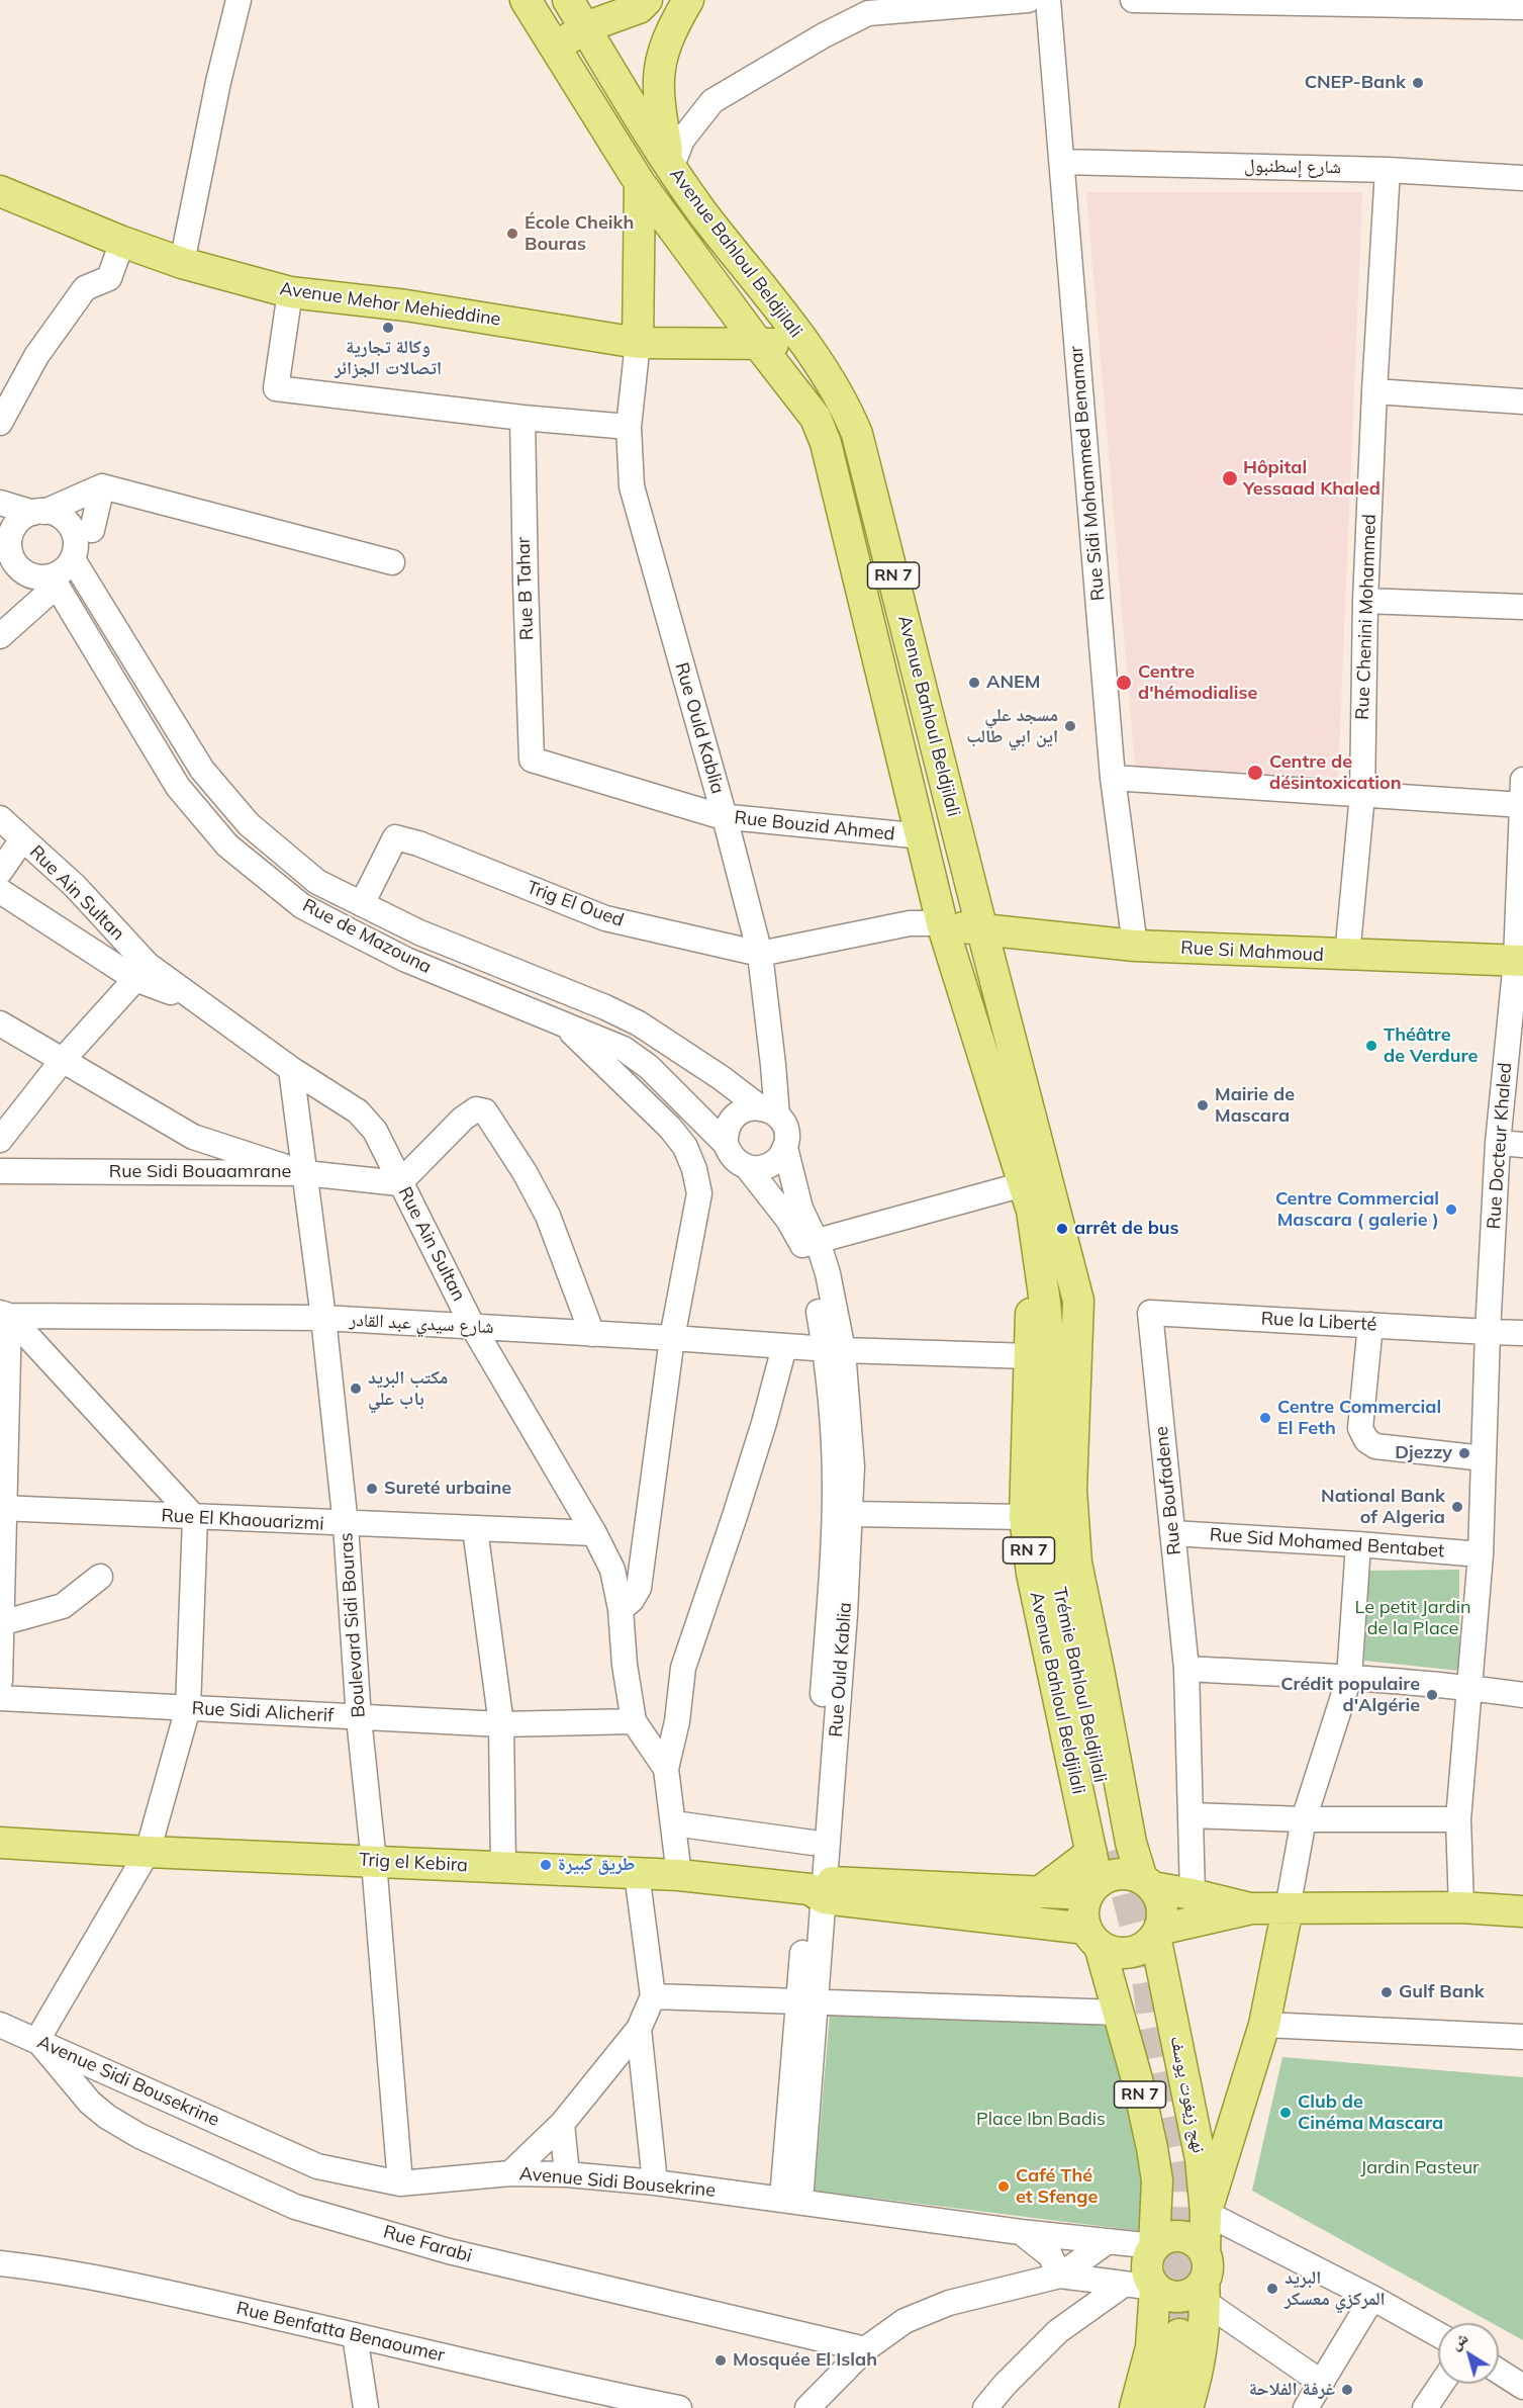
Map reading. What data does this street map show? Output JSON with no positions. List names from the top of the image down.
{
  "streets": {
    "main road": [
      "Avenue Bahloul Beldjilali",
      "Avenue Mehor Mehieddine",
      "RN 7",
      "Rue Si Mahmoud",
      "Trémie Bahloul Beldjilali",
      "Trig el Kebira",
      "نهج زيغوت يوسف"
    ],
    "street": [
      "شارع إسطنبول",
      "Rue Sidi Mohammed Benamar",
      "Rue B Tahar",
      "Rue Chenini Mohammed",
      "Rue Ould Kablia",
      "Rue Bouzid Ahmed",
      "Rue Ain Sultan",
      "Trig El Oued",
      "Rue de Mazouna",
      "Rue Docteur Khaled",
      "Rue Sidi Bouaamrane",
      "Rue la Liberté",
      "شارع سيدي عبد القادر",
      "Rue Boufadene",
      "Rue El Khaouarizmi",
      "Rue Sid Mohamed Bentabet",
      "Boulevard Sidi Bouras",
      "Rue Sidi Alicherif",
      "Avenue Sidi Bousekrine",
      "Rue Farabi",
      "Rue Benfatta Benaoumer"
    ]
  },
  "crossings": [
    ["شارع إسطنبول", "Rue Sidi Mohammed Benamar"],
    ["شارع إسطنبول", "Rue Chenini Mohammed"],
    ["Avenue Bahloul Beldjilali", "Avenue Mehor Mehieddine"],
    ["Avenue Bahloul Beldjilali", "RN 7"],
    ["Avenue Bahloul Beldjilali", "Rue Bouzid Ahmed"],
    ["Avenue Bahloul Beldjilali", "Rue Si Mahmoud"],
    ["Avenue Bahloul Beldjilali", "شارع سيدي عبد القادر"],
    ["Avenue Bahloul Beldjilali", "Trémie Bahloul Beldjilali"],
    ["Avenue Bahloul Beldjilali", "نهج زيغوت يوسف"],
    ["Avenue Mehor Mehieddine", "Rue Ould Kablia"],
    ["Rue Sidi Mohammed Benamar", "Rue Si Mahmoud"],
    ["RN 7", "Avenue Sidi Bousekrine"],
    ["RN 7", "نهج زيغوت يوسف"],
    ["Rue B Tahar", "Rue Bouzid Ahmed"],
    ["Rue Chenini Mohammed", "Rue Si Mahmoud"],
    ["Rue Ould Kablia", "Rue Bouzid Ahmed"],
    ["Rue Ould Kablia", "Trig El Oued"],
    ["Rue Ould Kablia", "Rue de Mazouna"],
    ["Rue Ould Kablia", "شارع سيدي عبد القادر"],
    ["Rue Ould Kablia", "Trig el Kebira"],
    ["Rue Ould Kablia", "Avenue Sidi Bousekrine"],
    ["Rue Ain Sultan", "Rue Sidi Bouaamrane"],
    ["Rue Ain Sultan", "شارع سيدي عبد القادر"],
    ["Rue Ain Sultan", "Rue El Khaouarizmi"],
    ["Rue Ain Sultan", "Boulevard Sidi Bouras"],
    ["Rue Ain Sultan", "Rue Sidi Alicherif"],
    ["Rue Ain Sultan", "Trig el Kebira"],
    ["Trig El Oued", "Rue de Mazouna"],
    ["Rue Si Mahmoud", "Rue Docteur Khaled"],
    ["Rue Docteur Khaled", "Rue la Liberté"],
    ["Rue Docteur Khaled", "Rue Sid Mohamed Bentabet"],
    ["Rue Sidi Bouaamrane", "Boulevard Sidi Bouras"],
    ["Rue la Liberté", "Rue Boufadene"],
    ["شارع سيدي عبد القادر", "Boulevard Sidi Bouras"],
    ["Rue Boufadene", "Rue Sid Mohamed Bentabet"],
    ["Rue El Khaouarizmi", "Boulevard Sidi Bouras"],
    ["Boulevard Sidi Bouras", "Rue Sidi Alicherif"],
    ["Boulevard Sidi Bouras", "Trig el Kebira"],
    ["Boulevard Sidi Bouras", "Avenue Sidi Bousekrine"],
    ["Avenue Sidi Bousekrine", "نهج زيغوت يوسف"],
    ["Avenue Sidi Bousekrine", "Rue Farabi"]
  ],
  "parks": ["Le petit Jardin de la Place", "Place Ibn Badis", "Jardin Pasteur"],
  "places": [
    "CNEP-Bank",
    "École Cheikh Bouras",
    "وكالة تجارية اتصالات الجزائر",
    "Hôpital Yessaad Khaled",
    "ANEM",
    "Centre d'hémodialise",
    "مسجد علي اين ابي طالب",
    "Centre de désintoxication",
    "Théâtre de Verdure",
    "Mairie de Mascara",
    "Centre Commercial Mascara ( galerie )",
    "arrêt de bus",
    "مكتب البريد باب علي",
    "Centre Commercial El Feth",
    "Djezzy",
    "Sureté urbaine",
    "National Bank of Algeria",
    "Crédit populaire d'Algérie",
    "طريق كبيرة",
    "Gulf Bank",
    "Club de Cinéma Mascara",
    "Café Thé et Sfenge",
    "البريد المركزي معسكر",
    "Mosquée El Islah",
    "غرفة الفلاحة"
  ],
  "north": "top left"
}
